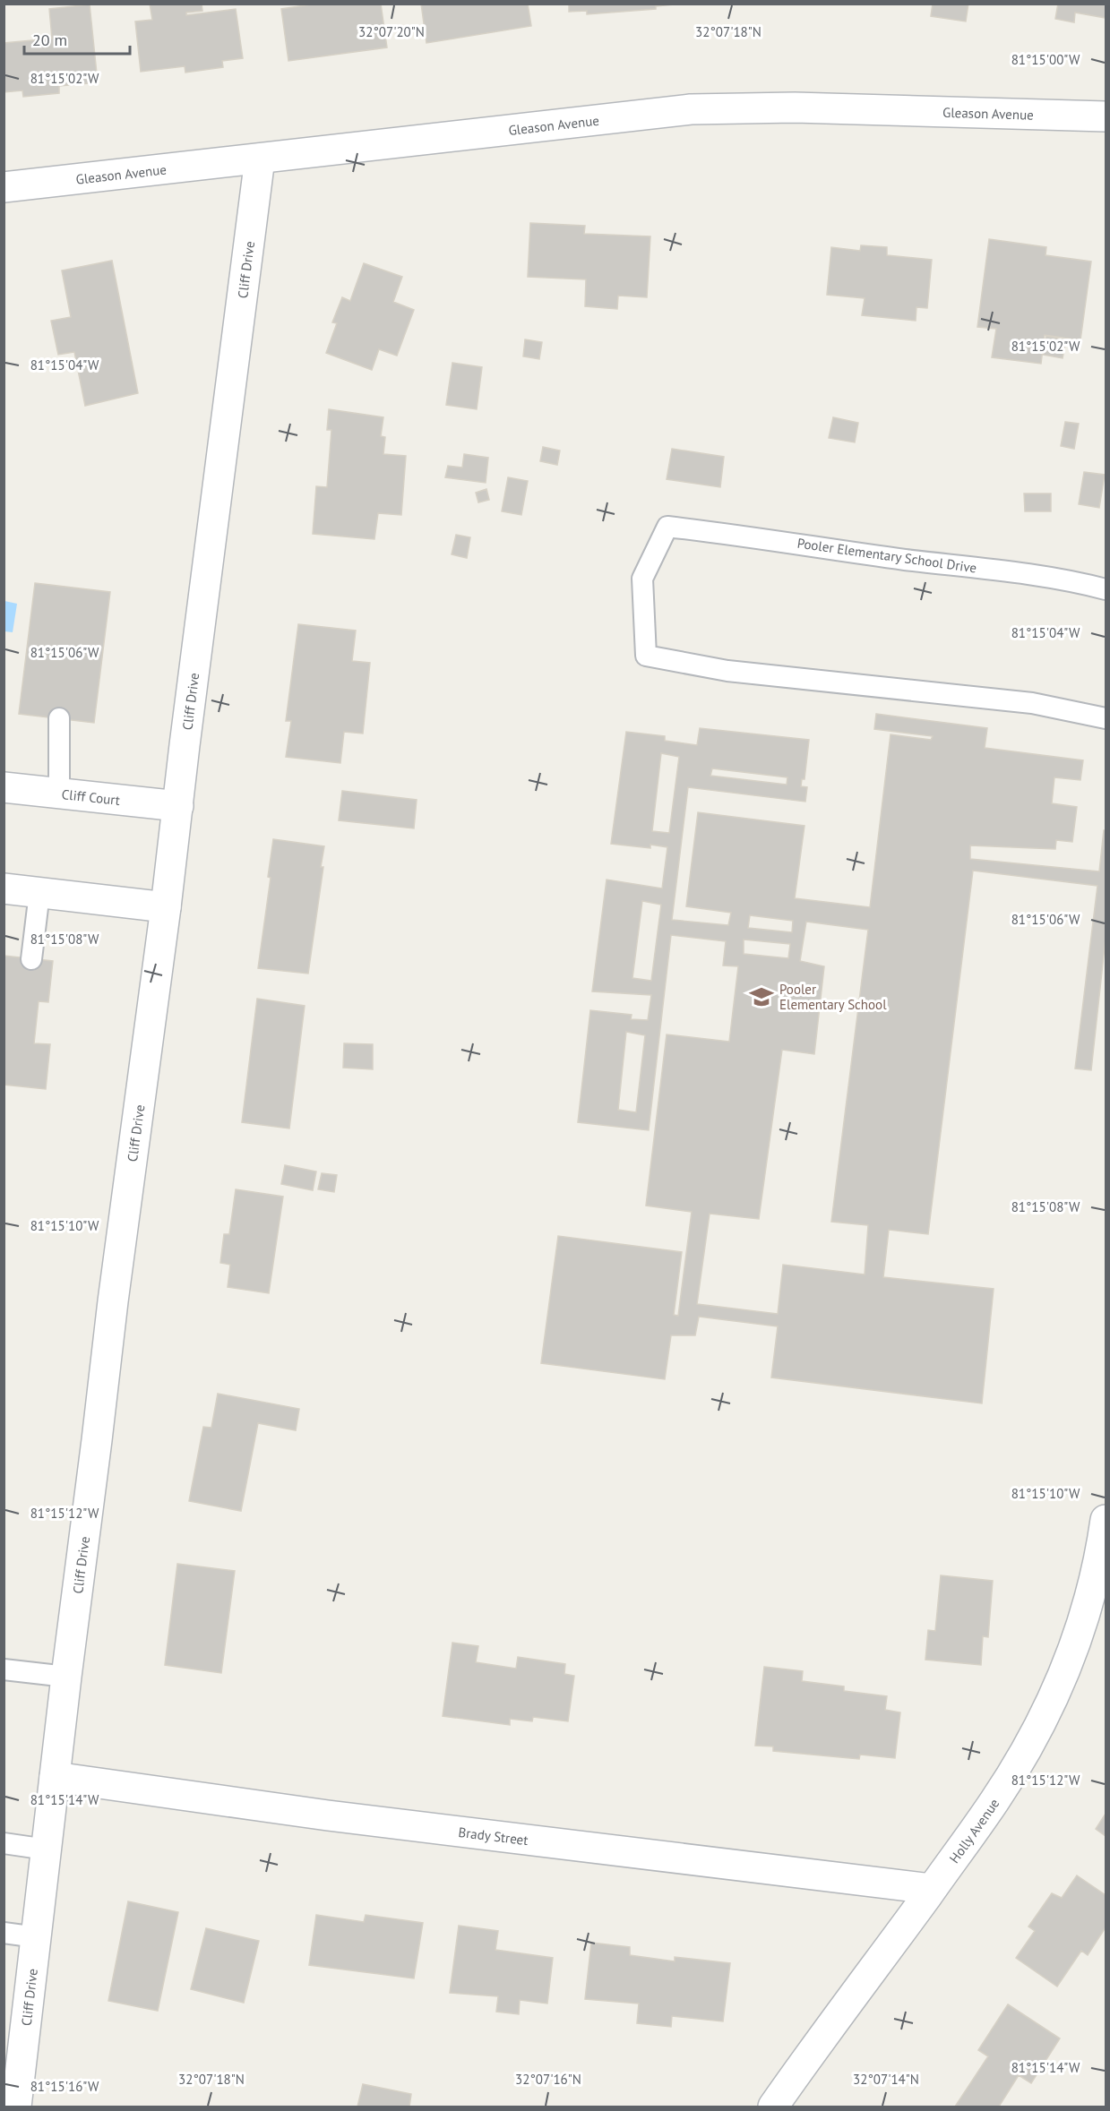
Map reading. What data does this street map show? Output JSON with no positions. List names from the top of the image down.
{
  "streets": {
    "street": [
      "Gleason Avenue",
      "Cliff Drive",
      "Cliff Court",
      "Holly Avenue",
      "Brady Street"
    ],
    "lane": ["Pooler Elementary School Drive"]
  },
  "crossings": [
    ["Gleason Avenue", "Cliff Drive"],
    ["Cliff Drive", "Cliff Court"],
    ["Cliff Drive", "Brady Street"],
    ["Holly Avenue", "Brady Street"]
  ],
  "places": {
    "school or university": ["Pooler Elementary School"]
  },
  "scale_bar": "20 m",
  "coordinates": [
    "32°07'20\"N",
    "32°07'18\"N",
    "81°15'00\"W",
    "81°15'02\"W",
    "81°15'04\"W",
    "81°15'06\"W",
    "81°15'08\"W",
    "81°15'10\"W",
    "81°15'12\"W",
    "81°15'14\"W",
    "32°07'16\"N",
    "32°07'14\"N",
    "81°15'16\"W"
  ]
}
